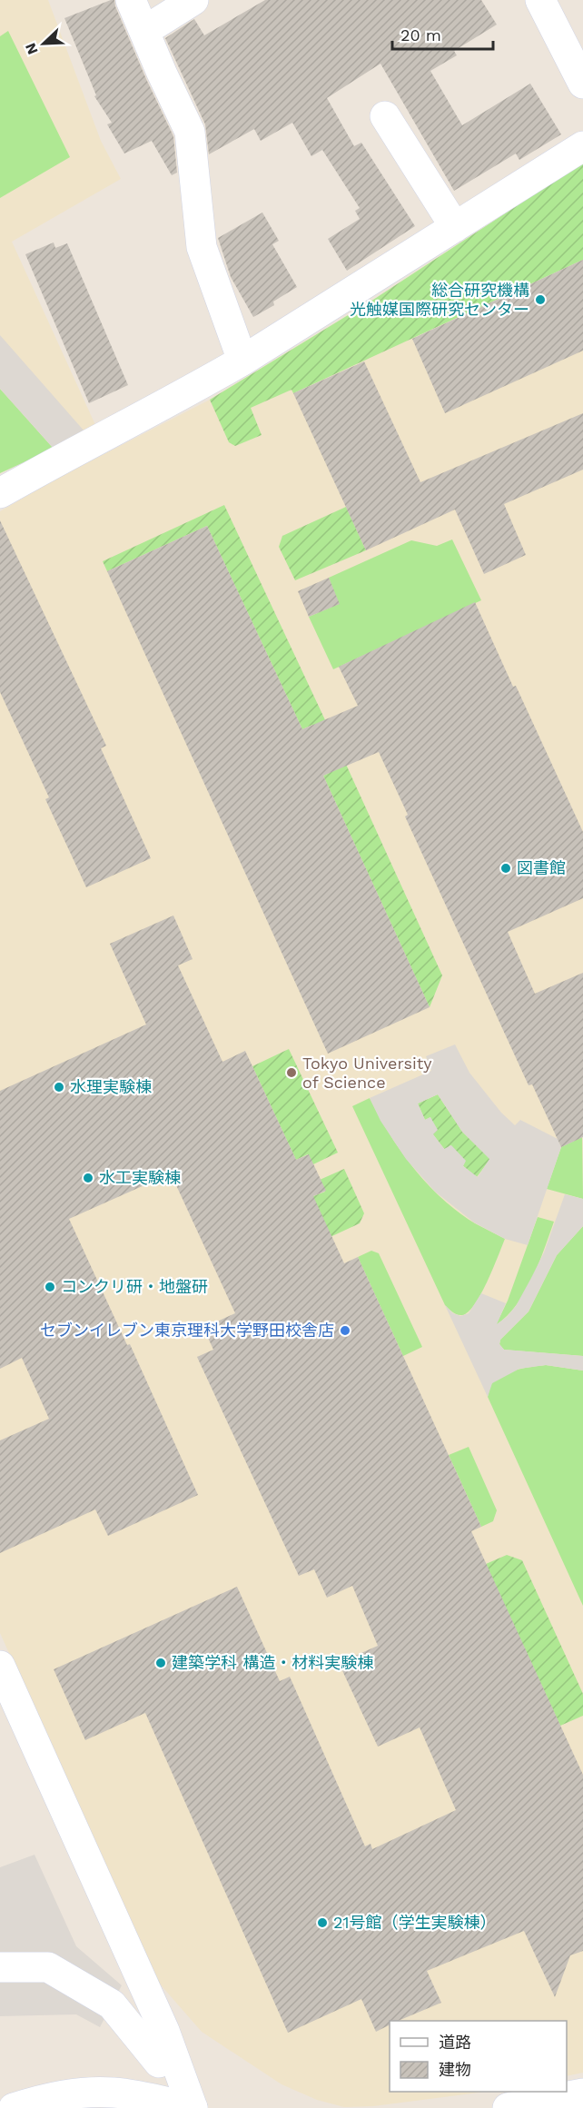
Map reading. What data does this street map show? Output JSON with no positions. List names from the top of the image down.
{
  "places": [
    "総合研究機構 光触媒国際研究センター",
    "図書館",
    "Tokyo University of Science",
    "水理実験棟",
    "水工実験棟",
    "コンクリ研・地盤研",
    "セブンイレブン東京理科大学野田校舎店",
    "建築学科 構造・材料実験棟",
    "21号館（学生実験棟）"
  ],
  "legend": ["道路", "建物"],
  "scale_bar": "20 m",
  "north": "bottom left"
}
